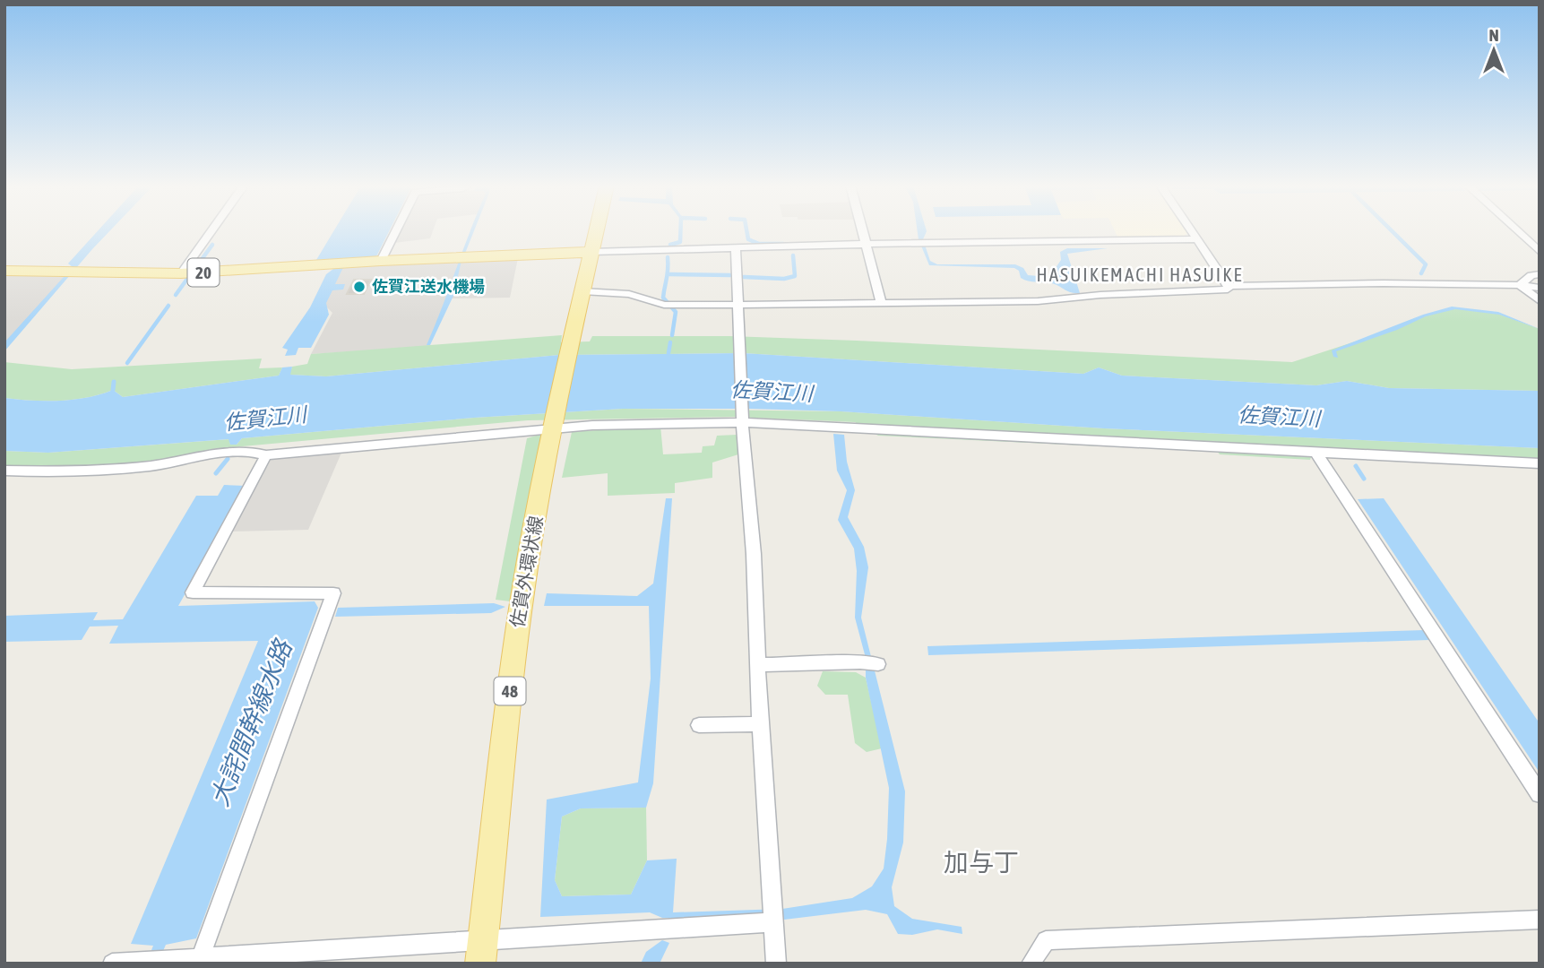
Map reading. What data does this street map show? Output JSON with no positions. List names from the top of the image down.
{
  "streets": {
    "main road": ["20", "佐賀外環状線", "48"]
  },
  "crossings": [
    ["20", "佐賀外環状線"]
  ],
  "districts": ["HASUIKEMACHI HASUIKE", "加与丁"],
  "water": ["佐賀江川", "大詫間幹線水路"],
  "places": ["佐賀江送水機場"],
  "north": "top"
}
